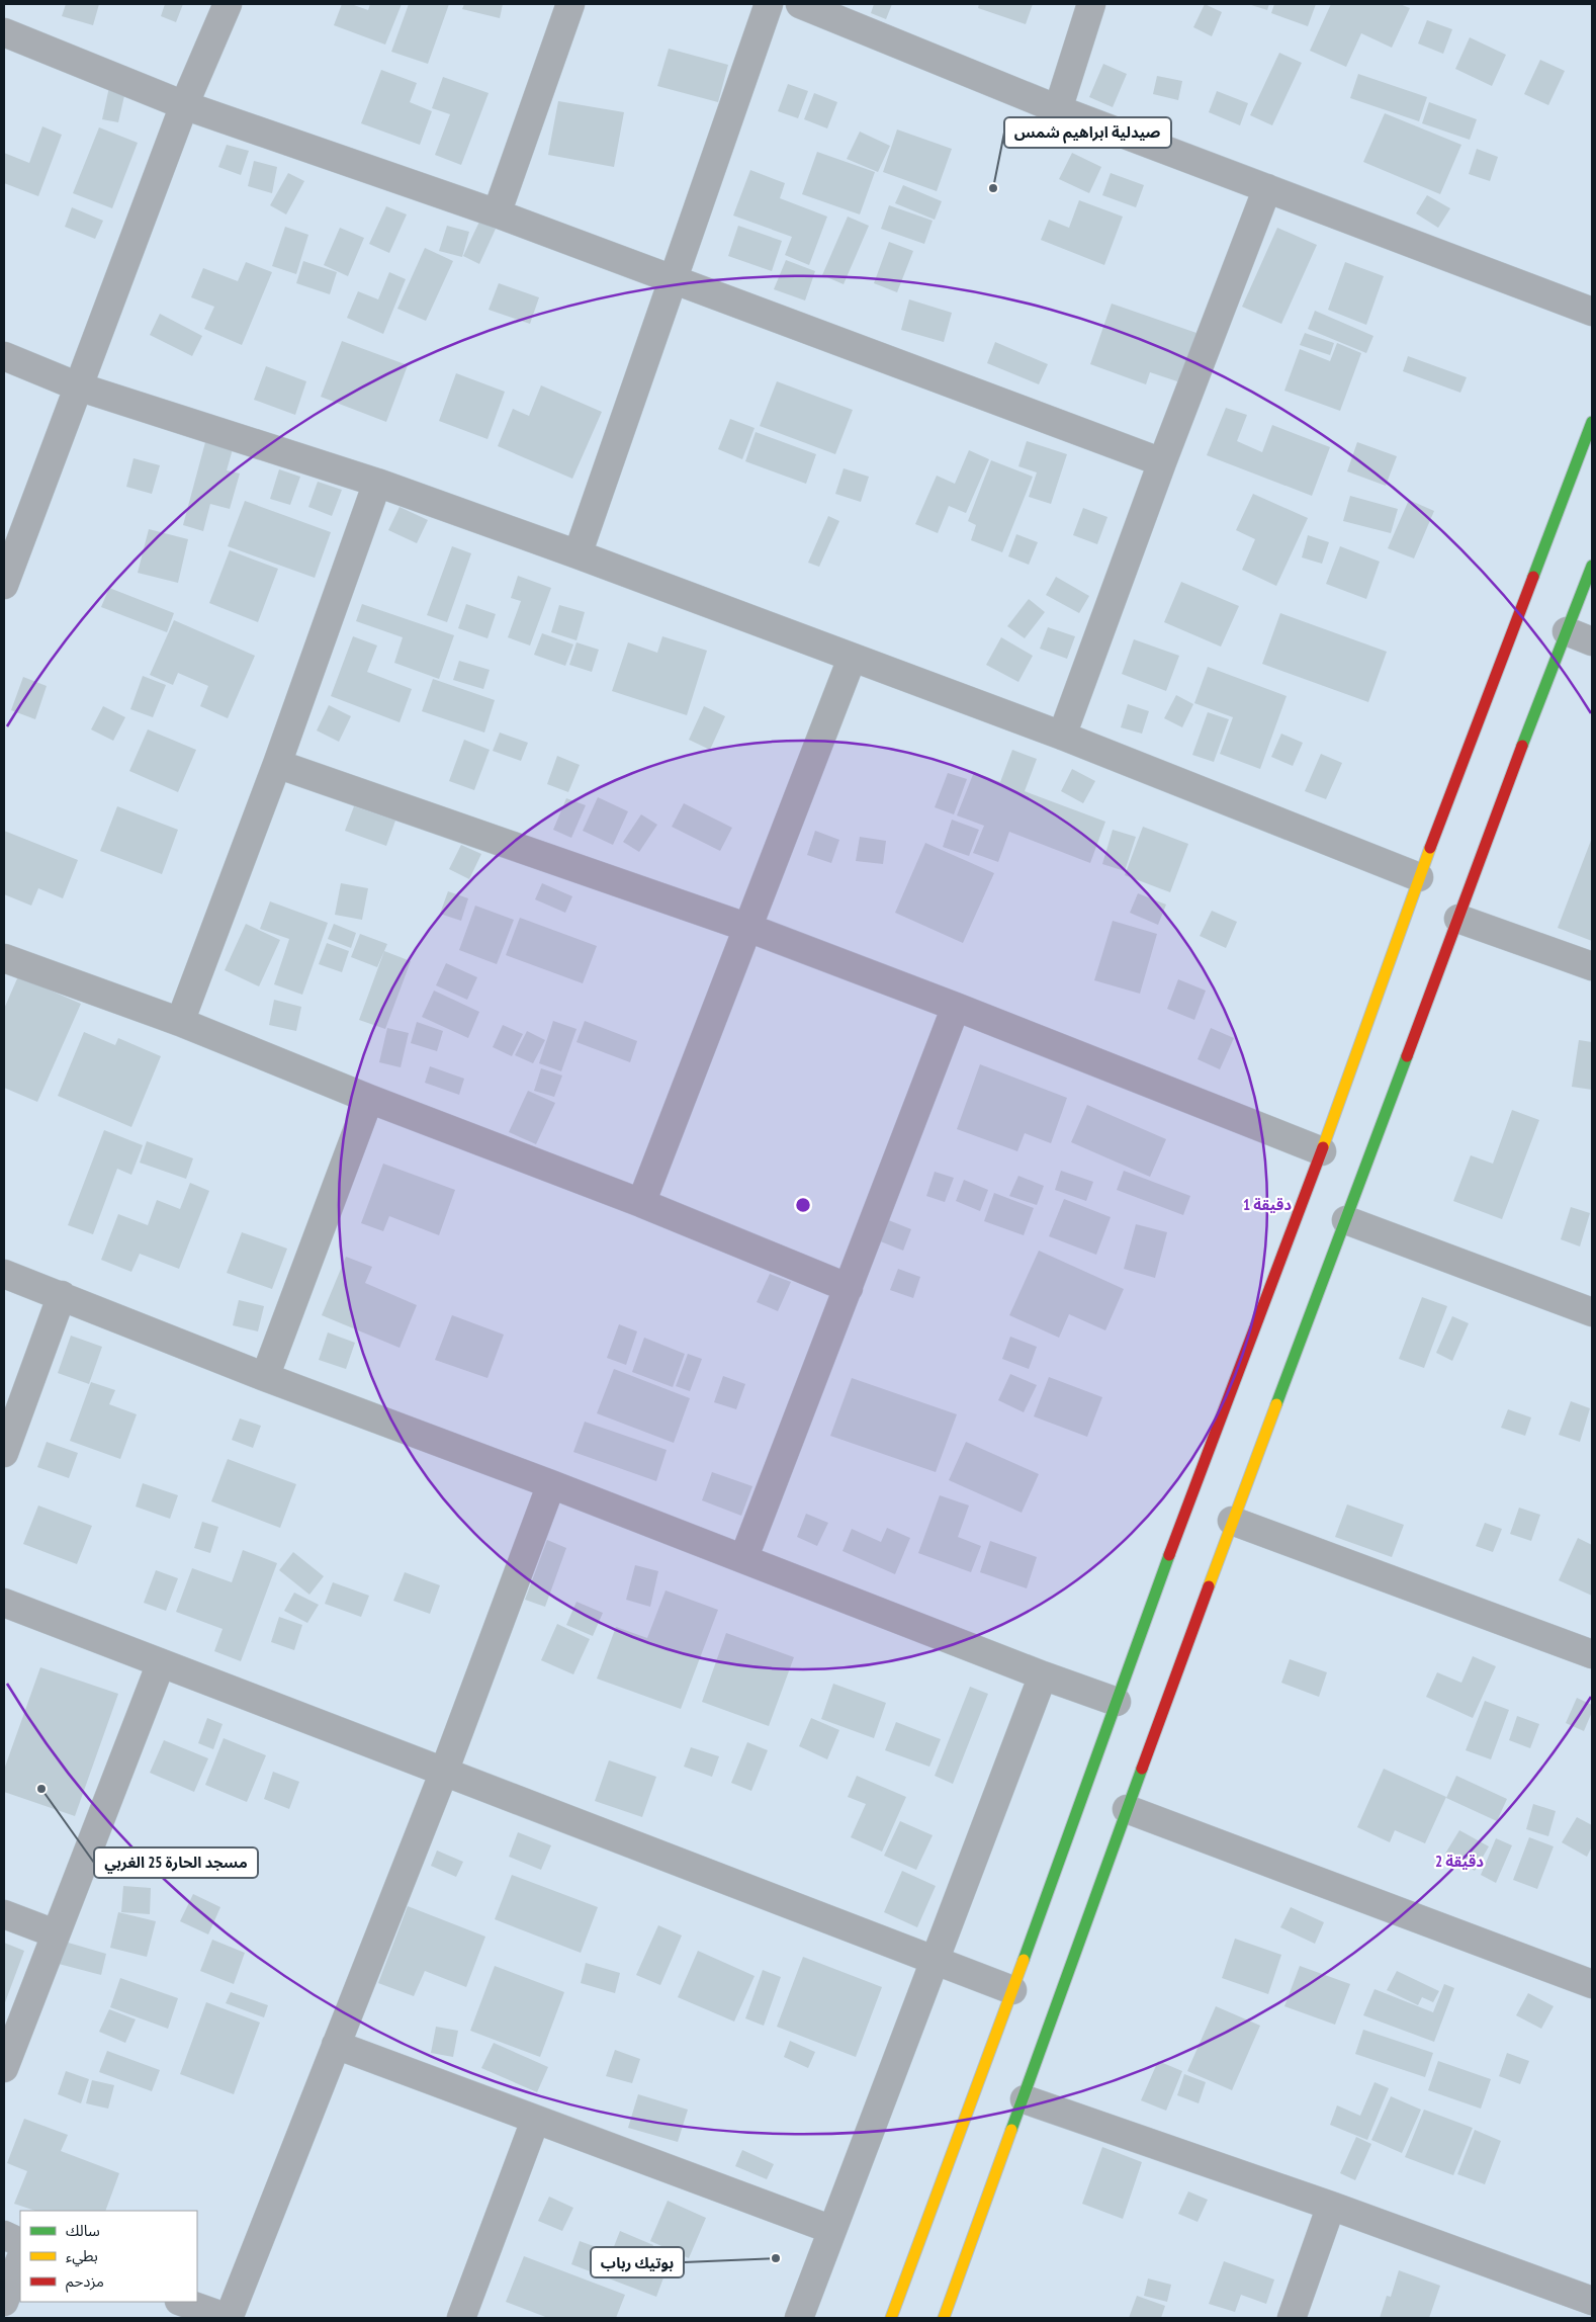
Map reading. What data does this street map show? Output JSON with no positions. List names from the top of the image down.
{
  "places": ["صيدلية ابراهيم شمس", "مسجد الحارة 25 الغربي", "بوتيك رباب"],
  "legend": ["سالك", "بطيء", "مزدحم"],
  "rings": ["1 دقيقة", "2 دقيقة"]
}
